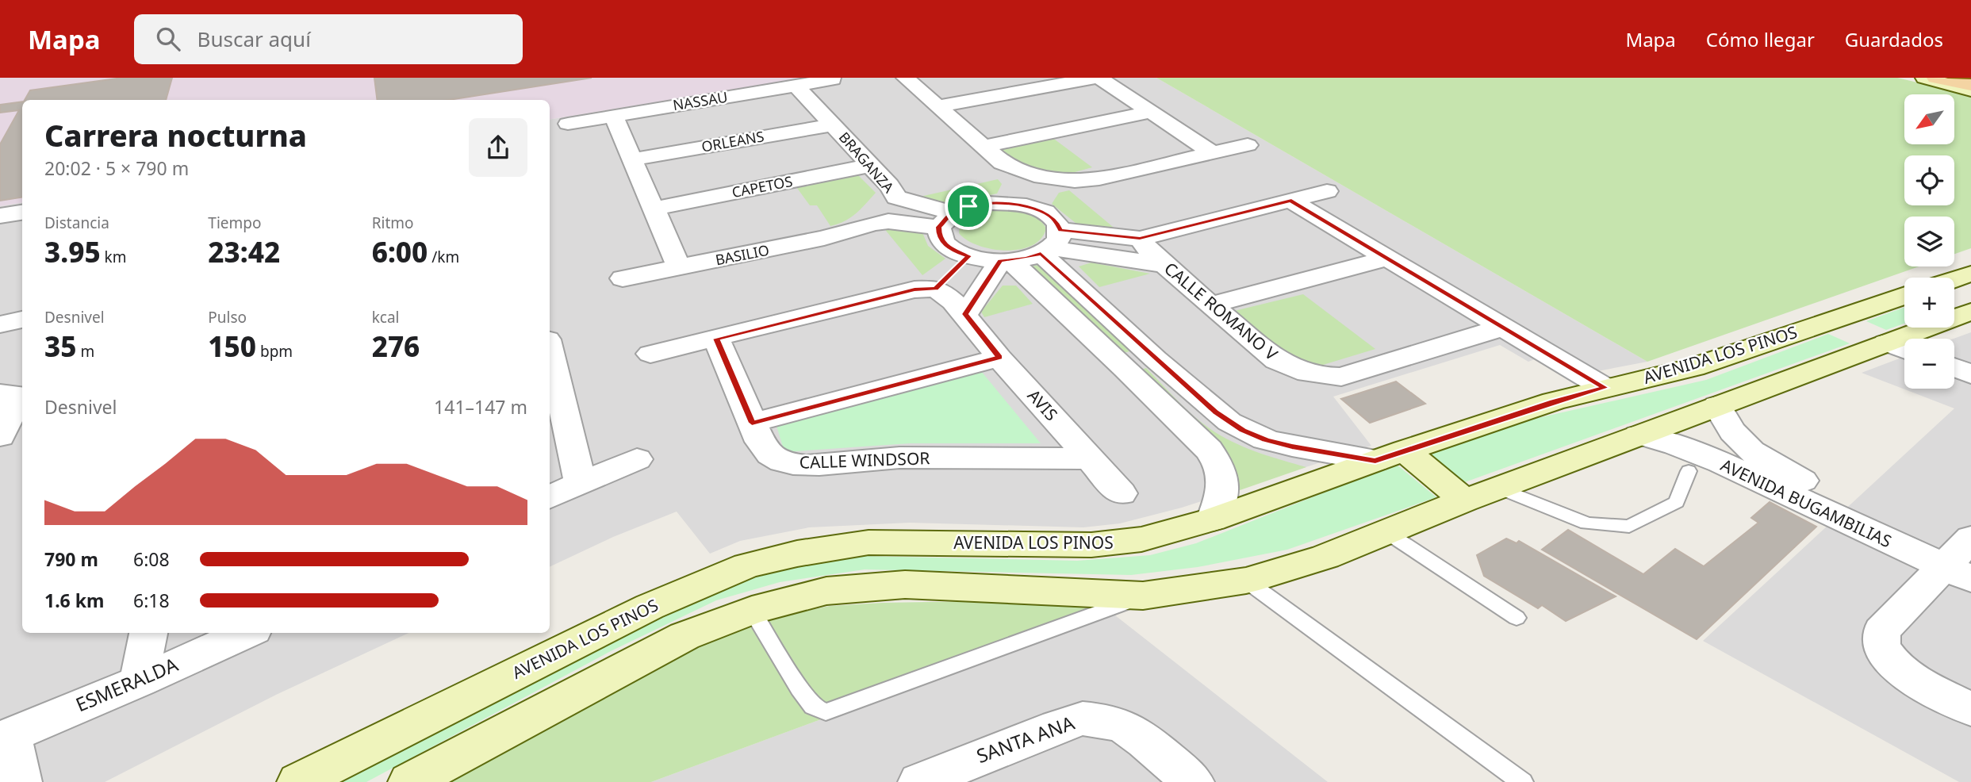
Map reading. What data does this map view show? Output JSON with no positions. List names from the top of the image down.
{
  "streets": {
    "street": [
      "NASSAU",
      "ORLEANS",
      "BRAGANZA",
      "CAPETOS",
      "BASILIO",
      "CALLE ROMANO V",
      "AVENIDA LOS PINOS",
      "AVIS",
      "CALLE WINDSOR",
      "AVENIDA BUGAMBILIAS",
      "ESMERALDA",
      "SANTA ANA"
    ]
  },
  "crossings": [
    ["NASSAU", "BRAGANZA"],
    ["ORLEANS", "BRAGANZA"],
    ["BRAGANZA", "CAPETOS"],
    ["BRAGANZA", "BASILIO"],
    ["AVIS", "CALLE WINDSOR"]
  ],
  "north": "bottom left",
  "page": {
    "header": "Mapa",
    "search": "Buscar aquí",
    "nav": ["Mapa", "Cómo llegar", "Guardados"],
    "map_buttons": ["+", "−"],
    "heading": ["Carrera nocturna", "20:02 · 5 × 790 m"],
    "stats": [
      ["Distancia", "3.95 km"],
      ["Tiempo", "23:42"],
      ["Ritmo", "6:00 /km"],
      ["Desnivel", "35 m"],
      ["Pulso", "150 bpm"],
      ["kcal", "276"]
    ],
    "chart": ["Desnivel", "141–147 m"],
    "list": [
      {
        "name": "790 m",
        "note": "6:08"
      },
      {
        "name": "1.6 km",
        "note": "6:18"
      }
    ]
  }
}
